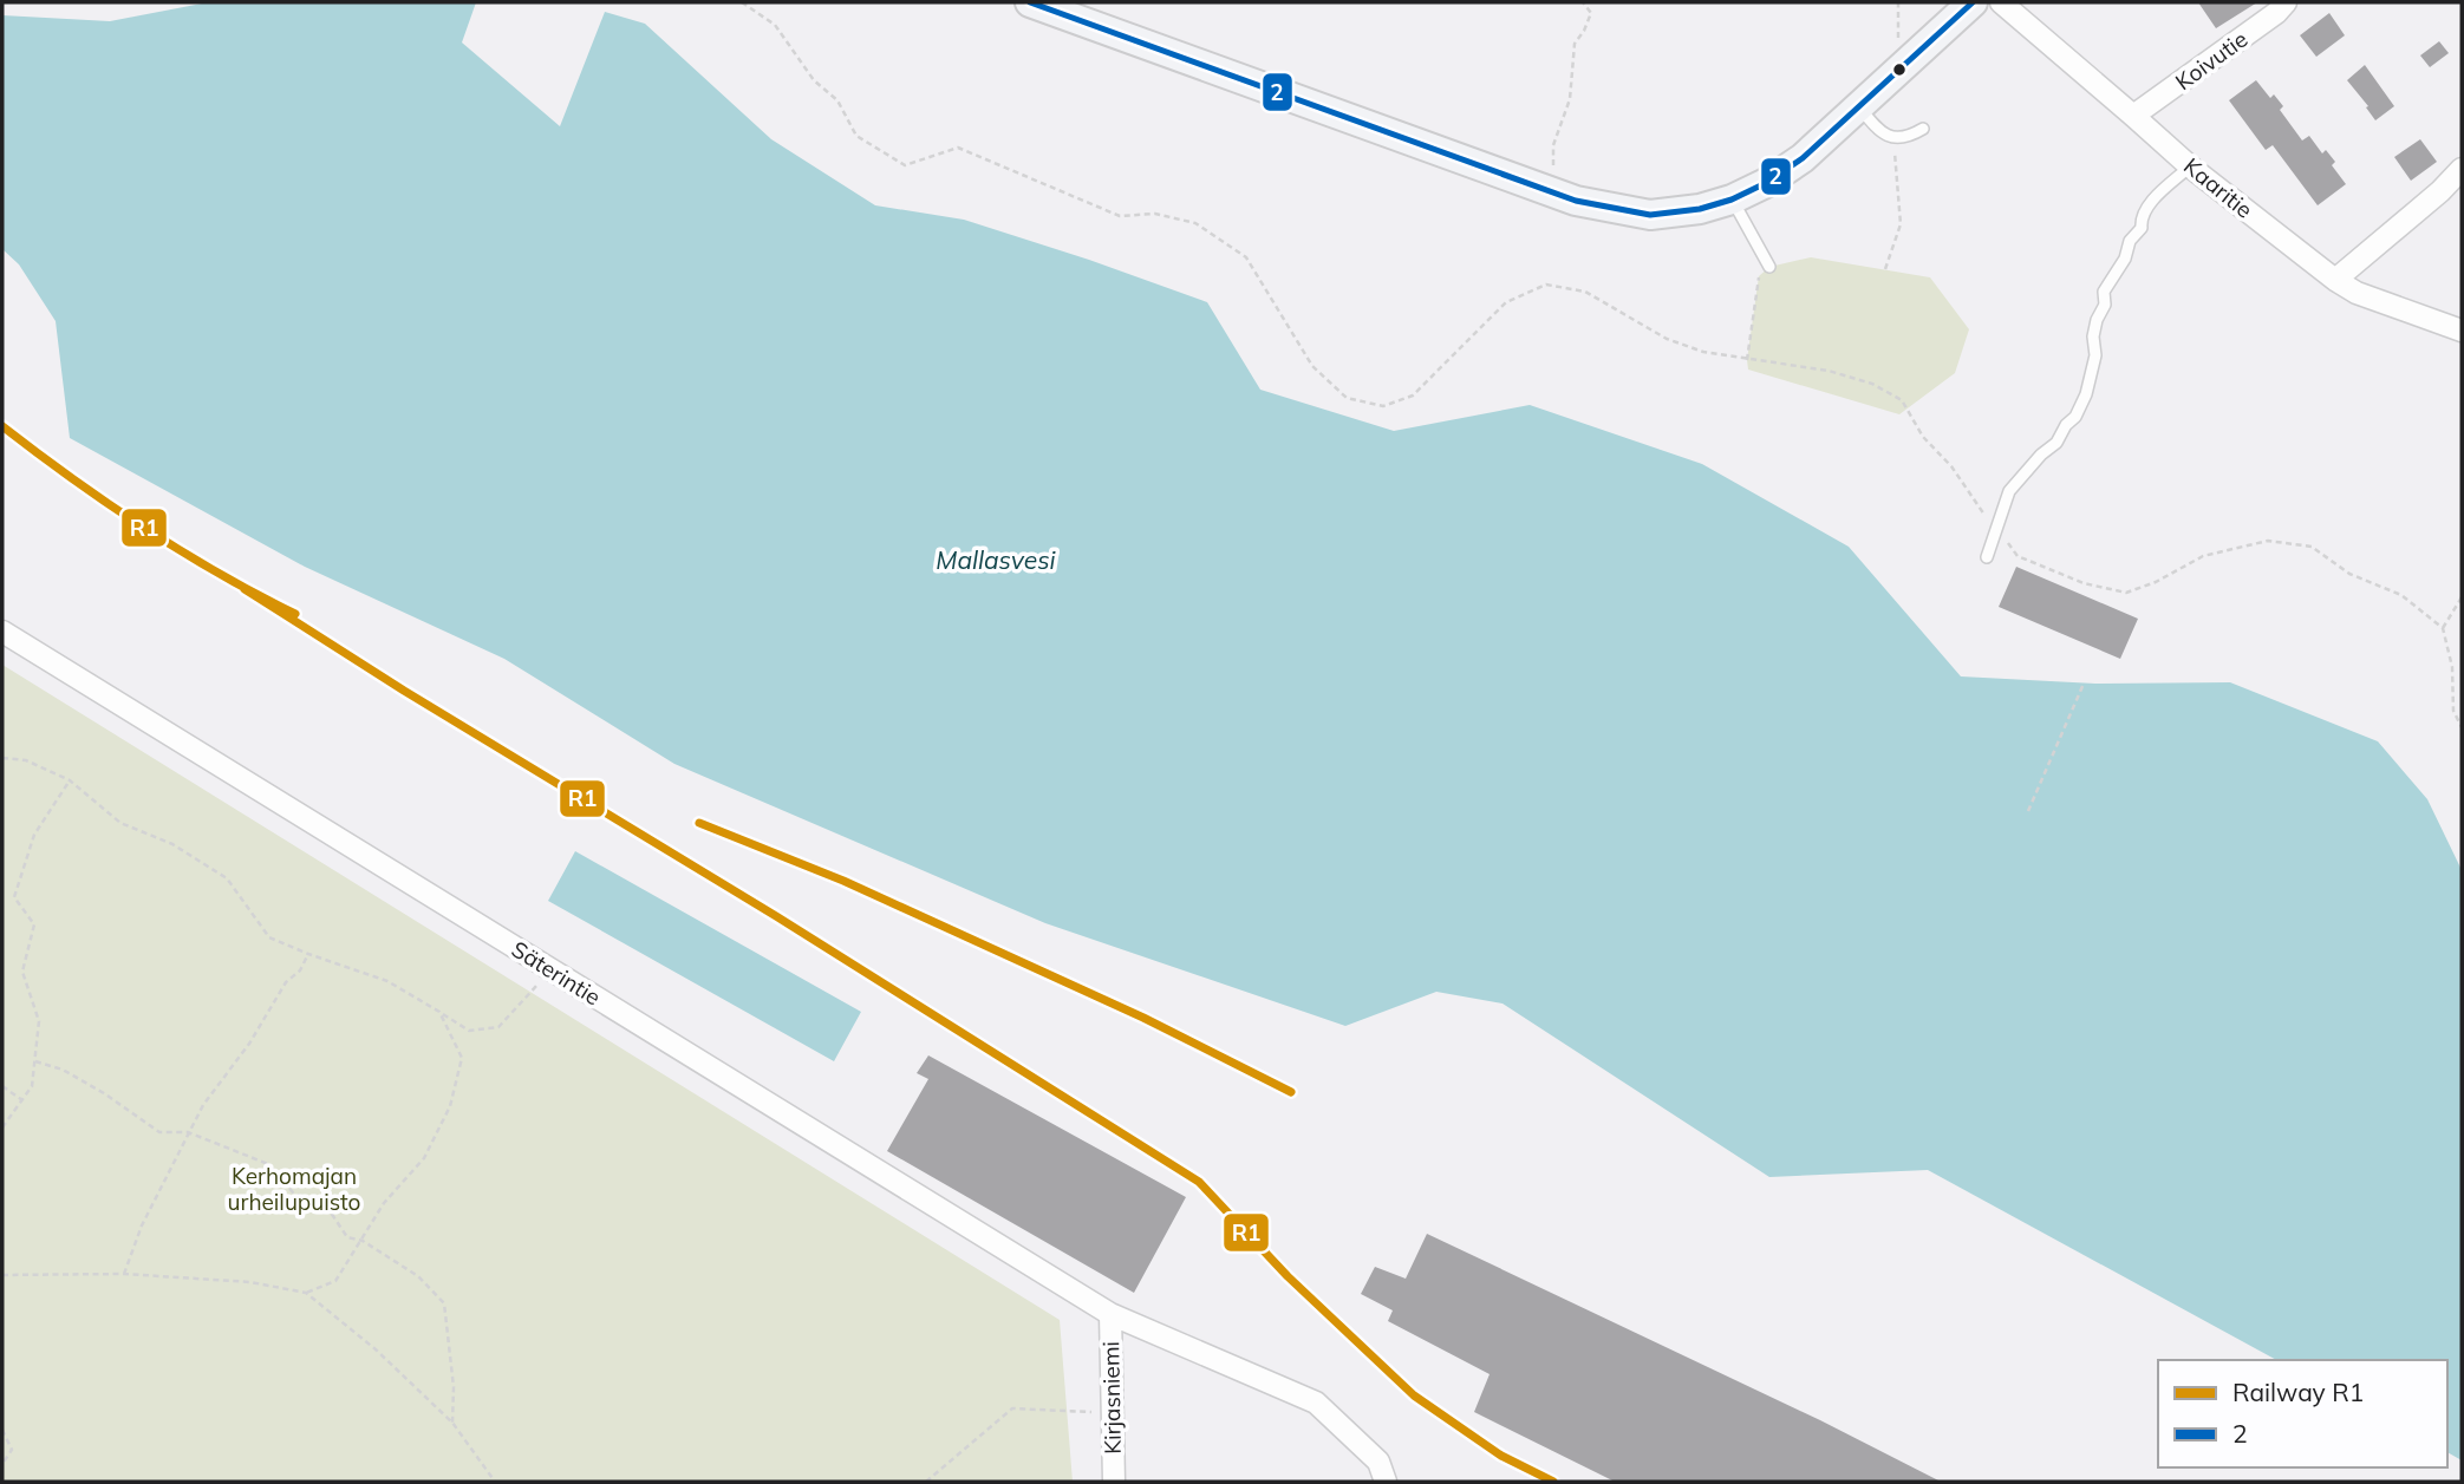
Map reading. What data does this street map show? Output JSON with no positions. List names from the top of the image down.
{
  "streets": {
    "street": [
      "Koivutie",
      "Kaaritie",
      "Säterintie",
      "Kirjasniemi"
    ]
  },
  "crossings": [
    ["Koivutie", "Kaaritie"],
    ["Säterintie", "Kirjasniemi"]
  ],
  "water": ["Mallasvesi"],
  "parks": ["Kerhomajan urheilupuisto"],
  "lines": ["transit line 2", "rail line R1"],
  "legend": ["Railway R1", "2"]
}
